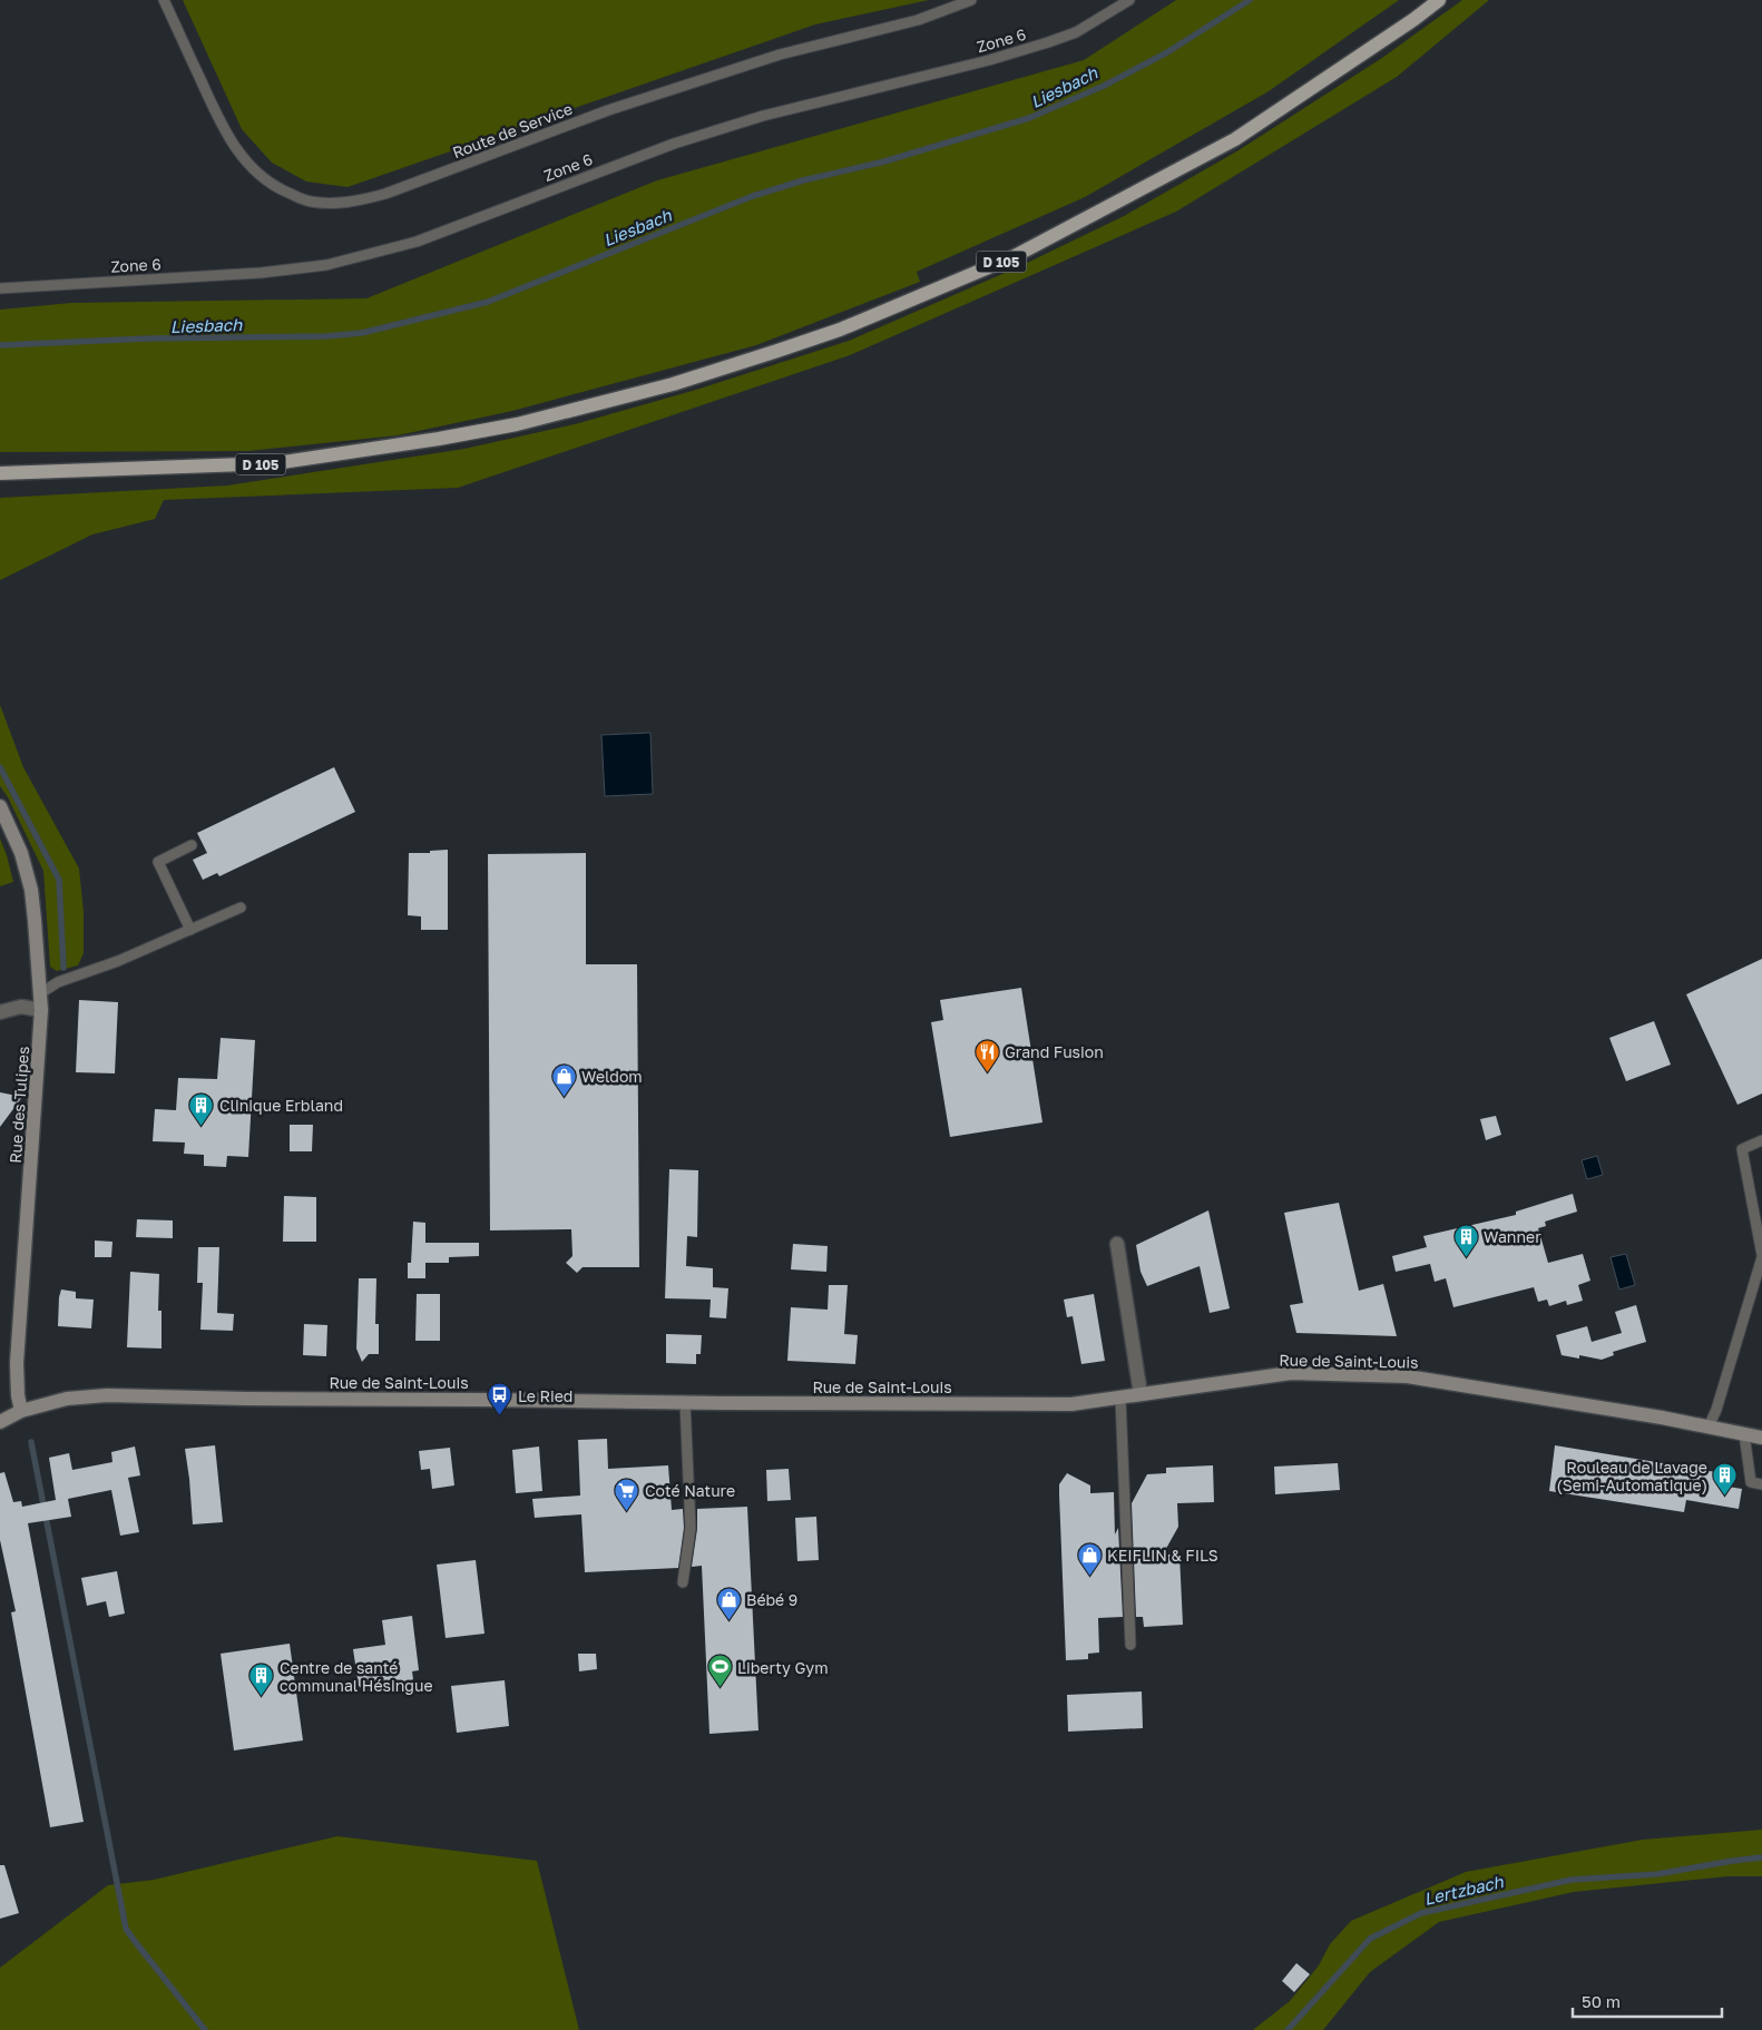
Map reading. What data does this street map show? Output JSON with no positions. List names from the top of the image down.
{
  "streets": {
    "main road": ["D 105", "Rue des Tulipes", "Rue de Saint-Louis"],
    "lane": ["Zone 6", "Route de Service"]
  },
  "crossings": [
    ["Rue des Tulipes", "Rue de Saint-Louis"]
  ],
  "water": ["Liesbach", "Lertzbach"],
  "places": {
    "restaurant": ["Grand Fusion"],
    "shop": ["Weldom", "KEIFLIN & FILS", "Bébé 9"],
    "building": [
      "Clinique Erbland",
      "Wanner",
      "Rouleau de Lavage (Semi-Automatique)",
      "Centre de santé communal Hésingue"
    ],
    "bus stop": ["Le Ried"],
    "supermarket": ["Coté Nature"],
    "sports": ["Liberty Gym"]
  },
  "scale_bar": "50 m"
}
